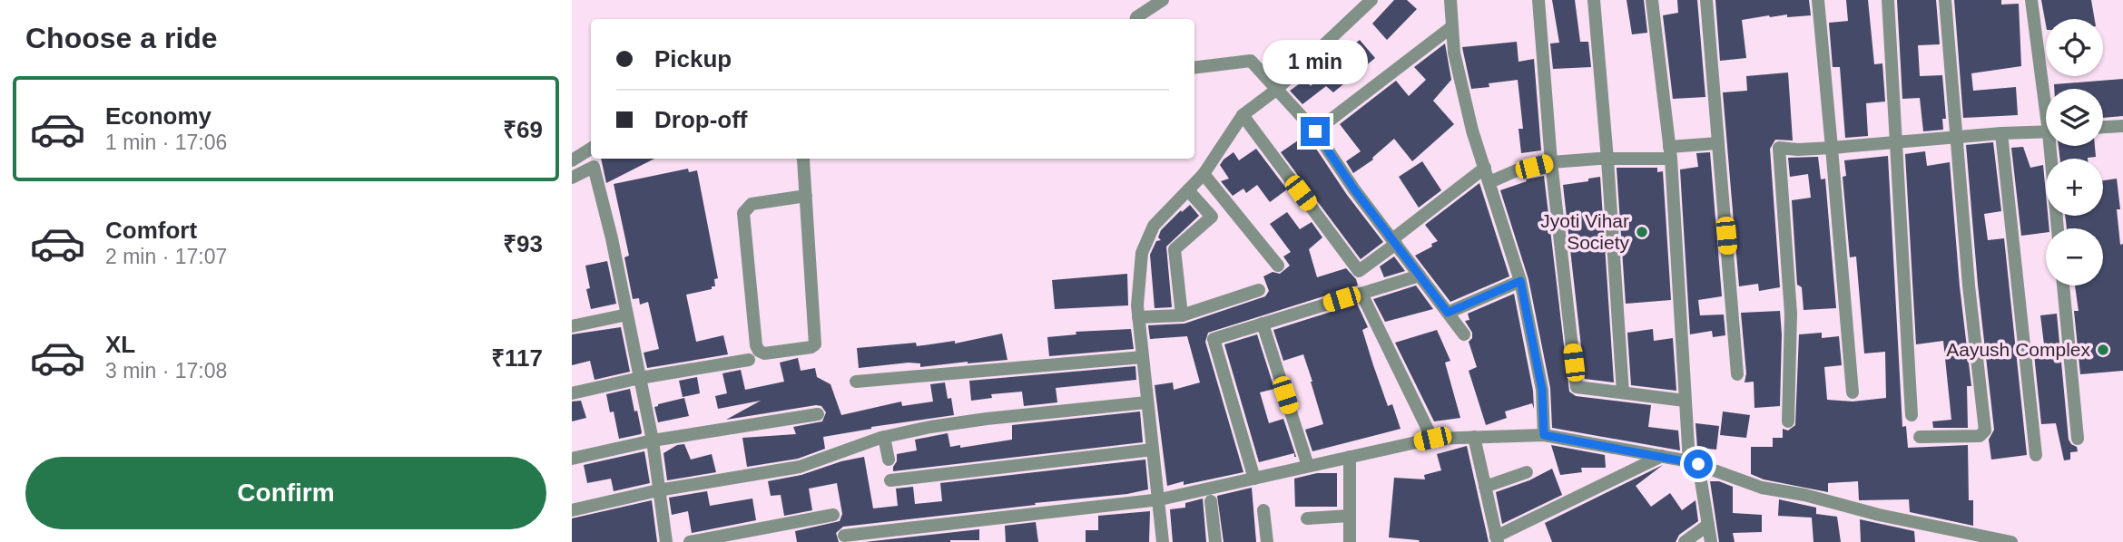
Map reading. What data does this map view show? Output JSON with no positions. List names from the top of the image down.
{
  "places": ["Jyoti Vihar Society", "Aayush Complex"],
  "page": {
    "heading": "Choose a ride",
    "map_buttons": ["+", "−"],
    "banner": ["Pickup", "Drop-off"],
    "bubble": "1 min",
    "list": [
      {
        "name": "Economy",
        "note": "1 min · 17:06",
        "value": "₹69"
      },
      {
        "name": "Comfort",
        "note": "2 min · 17:07",
        "value": "₹93"
      },
      {
        "name": "XL",
        "note": "3 min · 17:08",
        "value": "₹117"
      }
    ],
    "buttons": "Confirm"
  }
}
